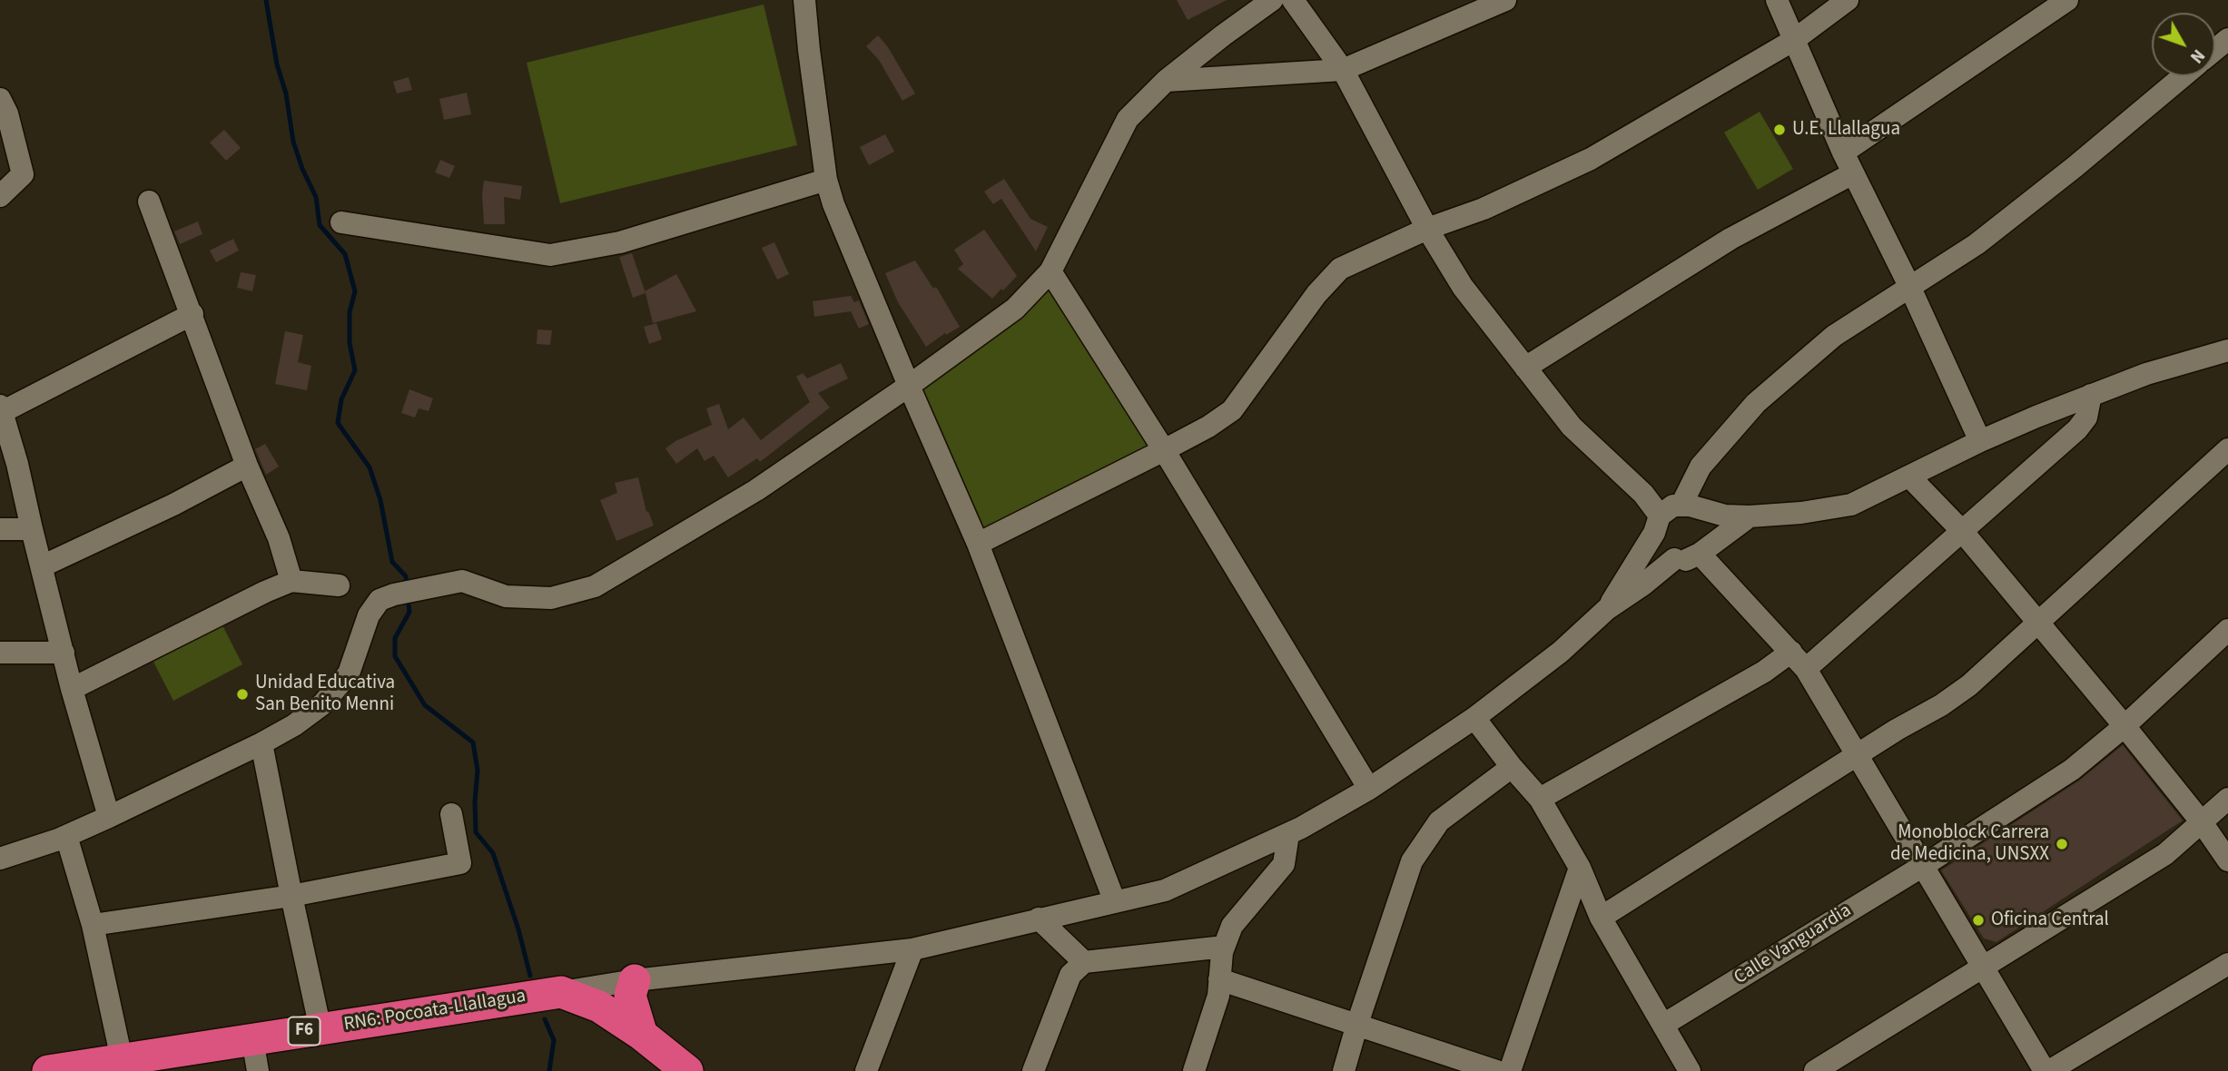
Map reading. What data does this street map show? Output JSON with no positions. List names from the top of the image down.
{
  "streets": {
    "highway": ["RN6: Pocoata-Llallagua", "F6"],
    "street": ["Calle Vanguardia"]
  },
  "places": [
    "U.E. Llallagua",
    "Unidad Educativa San Benito Menni",
    "Monoblock Carrera de Medicina, UNSXX",
    "Oficina Central"
  ],
  "north": "bottom right"
}
